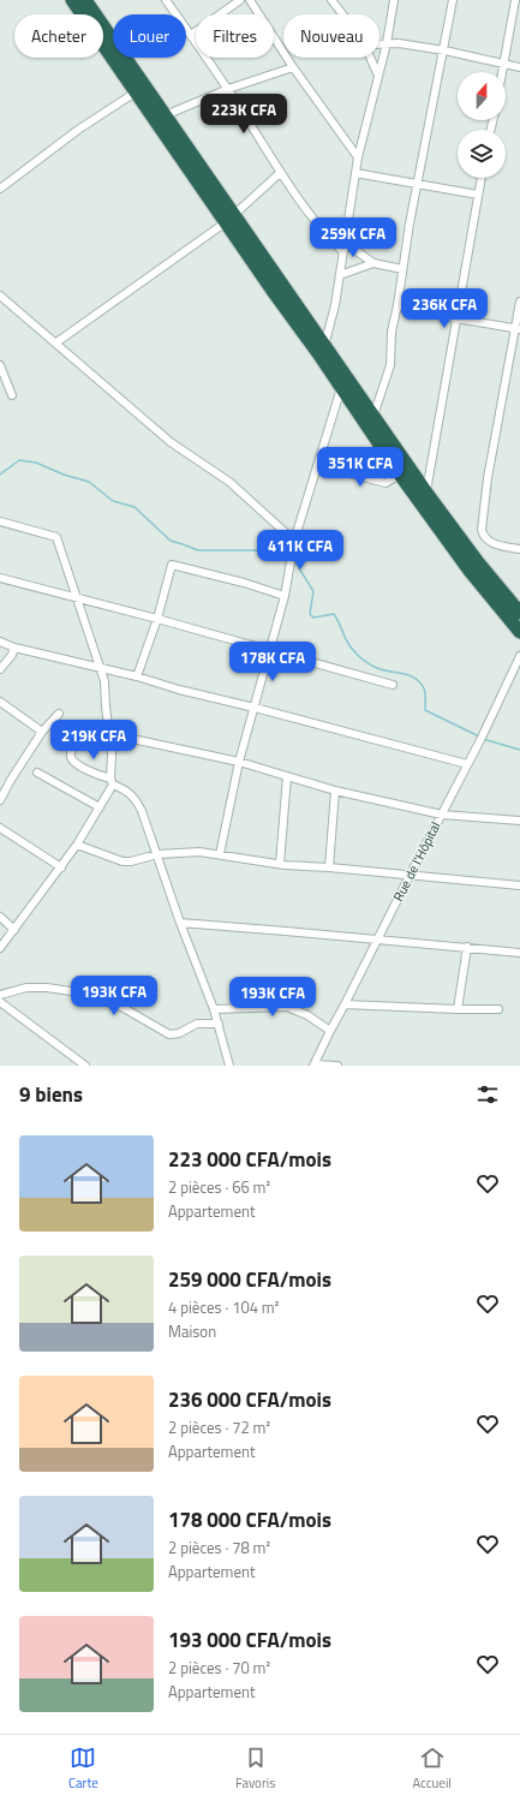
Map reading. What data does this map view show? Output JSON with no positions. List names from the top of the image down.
{
  "streets": {
    "street": ["Rue de l'Hôpital"]
  },
  "north": "top",
  "page": {
    "chip": [
      "Acheter",
      "Louer",
      "Filtres",
      "Nouveau"
    ],
    "price": [
      "223K CFA",
      "259K CFA",
      "236K CFA",
      "351K CFA",
      "411K CFA",
      "178K CFA",
      "219K CFA",
      "193K CFA",
      "193K CFA"
    ],
    "heading": "9 biens",
    "list": [
      {
        "name": "223 000 CFA/mois",
        "note": "2 pièces · 66 m² · Appartement"
      },
      {
        "name": "259 000 CFA/mois",
        "note": "4 pièces · 104 m² · Maison"
      },
      {
        "name": "236 000 CFA/mois",
        "note": "2 pièces · 72 m² · Appartement"
      },
      {
        "name": "178 000 CFA/mois",
        "note": "2 pièces · 78 m² · Appartement"
      },
      {
        "name": "193 000 CFA/mois",
        "note": "2 pièces · 70 m² · Appartement"
      }
    ],
    "tabs": ["Carte", "Favoris", "Accueil"]
  }
}
